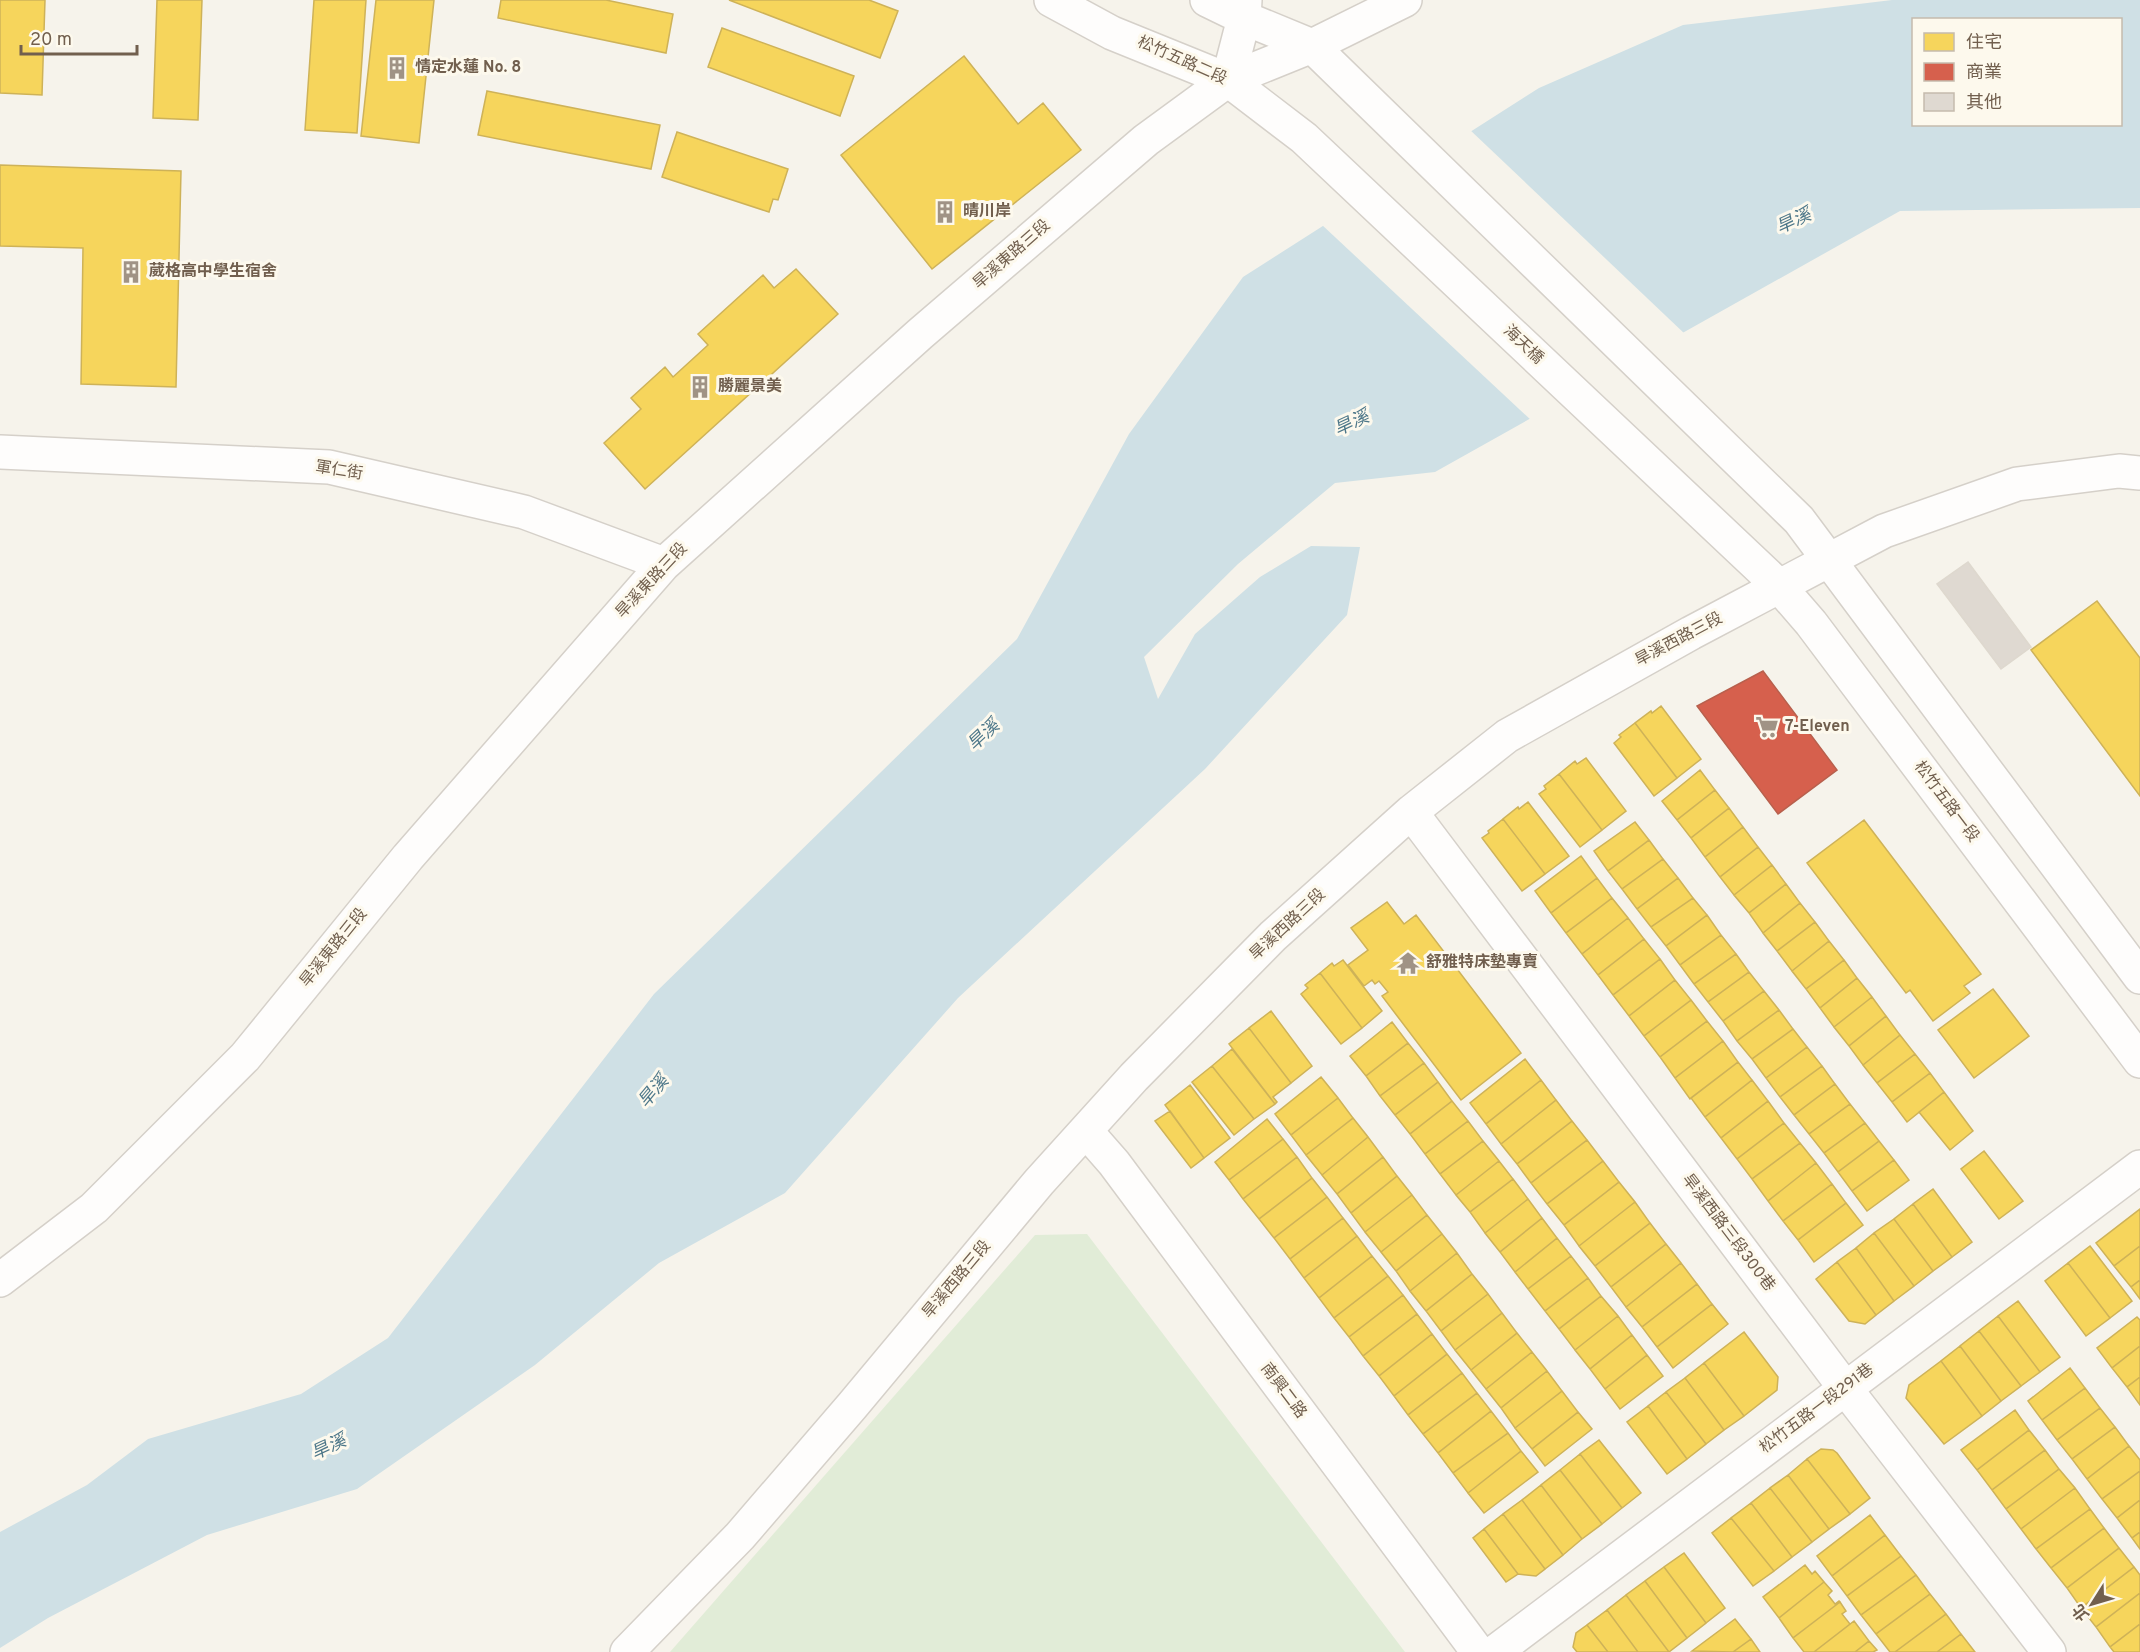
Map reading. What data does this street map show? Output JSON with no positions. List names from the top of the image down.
{
  "streets": {
    "street": [
      "松竹五路二段",
      "旱溪東路三段",
      "海天橋",
      "軍仁街",
      "旱溪西路三段",
      "松竹五路一段",
      "旱溪西路三段300巷",
      "南興二路",
      "松竹五路一段291巷"
    ]
  },
  "crossings": [
    ["松竹五路二段", "旱溪東路三段"],
    ["松竹五路二段", "海天橋"],
    ["旱溪東路三段", "軍仁街"],
    ["海天橋", "松竹五路一段"],
    ["旱溪西路三段", "松竹五路一段"],
    ["旱溪西路三段", "旱溪西路三段300巷"],
    ["旱溪西路三段", "南興二路"],
    ["旱溪西路三段300巷", "松竹五路一段291巷"]
  ],
  "water": ["旱溪"],
  "places": {
    "building": [
      "情定水蓮 No. 8",
      "晴川岸",
      "葳格高中學生宿舍",
      "勝麗景美"
    ],
    "supermarket": ["7-Eleven"],
    "temple": ["舒雅特床墊專賣"]
  },
  "legend": ["住宅", "商業", "其他"],
  "scale_bar": "20 m",
  "north": "bottom left"
}
